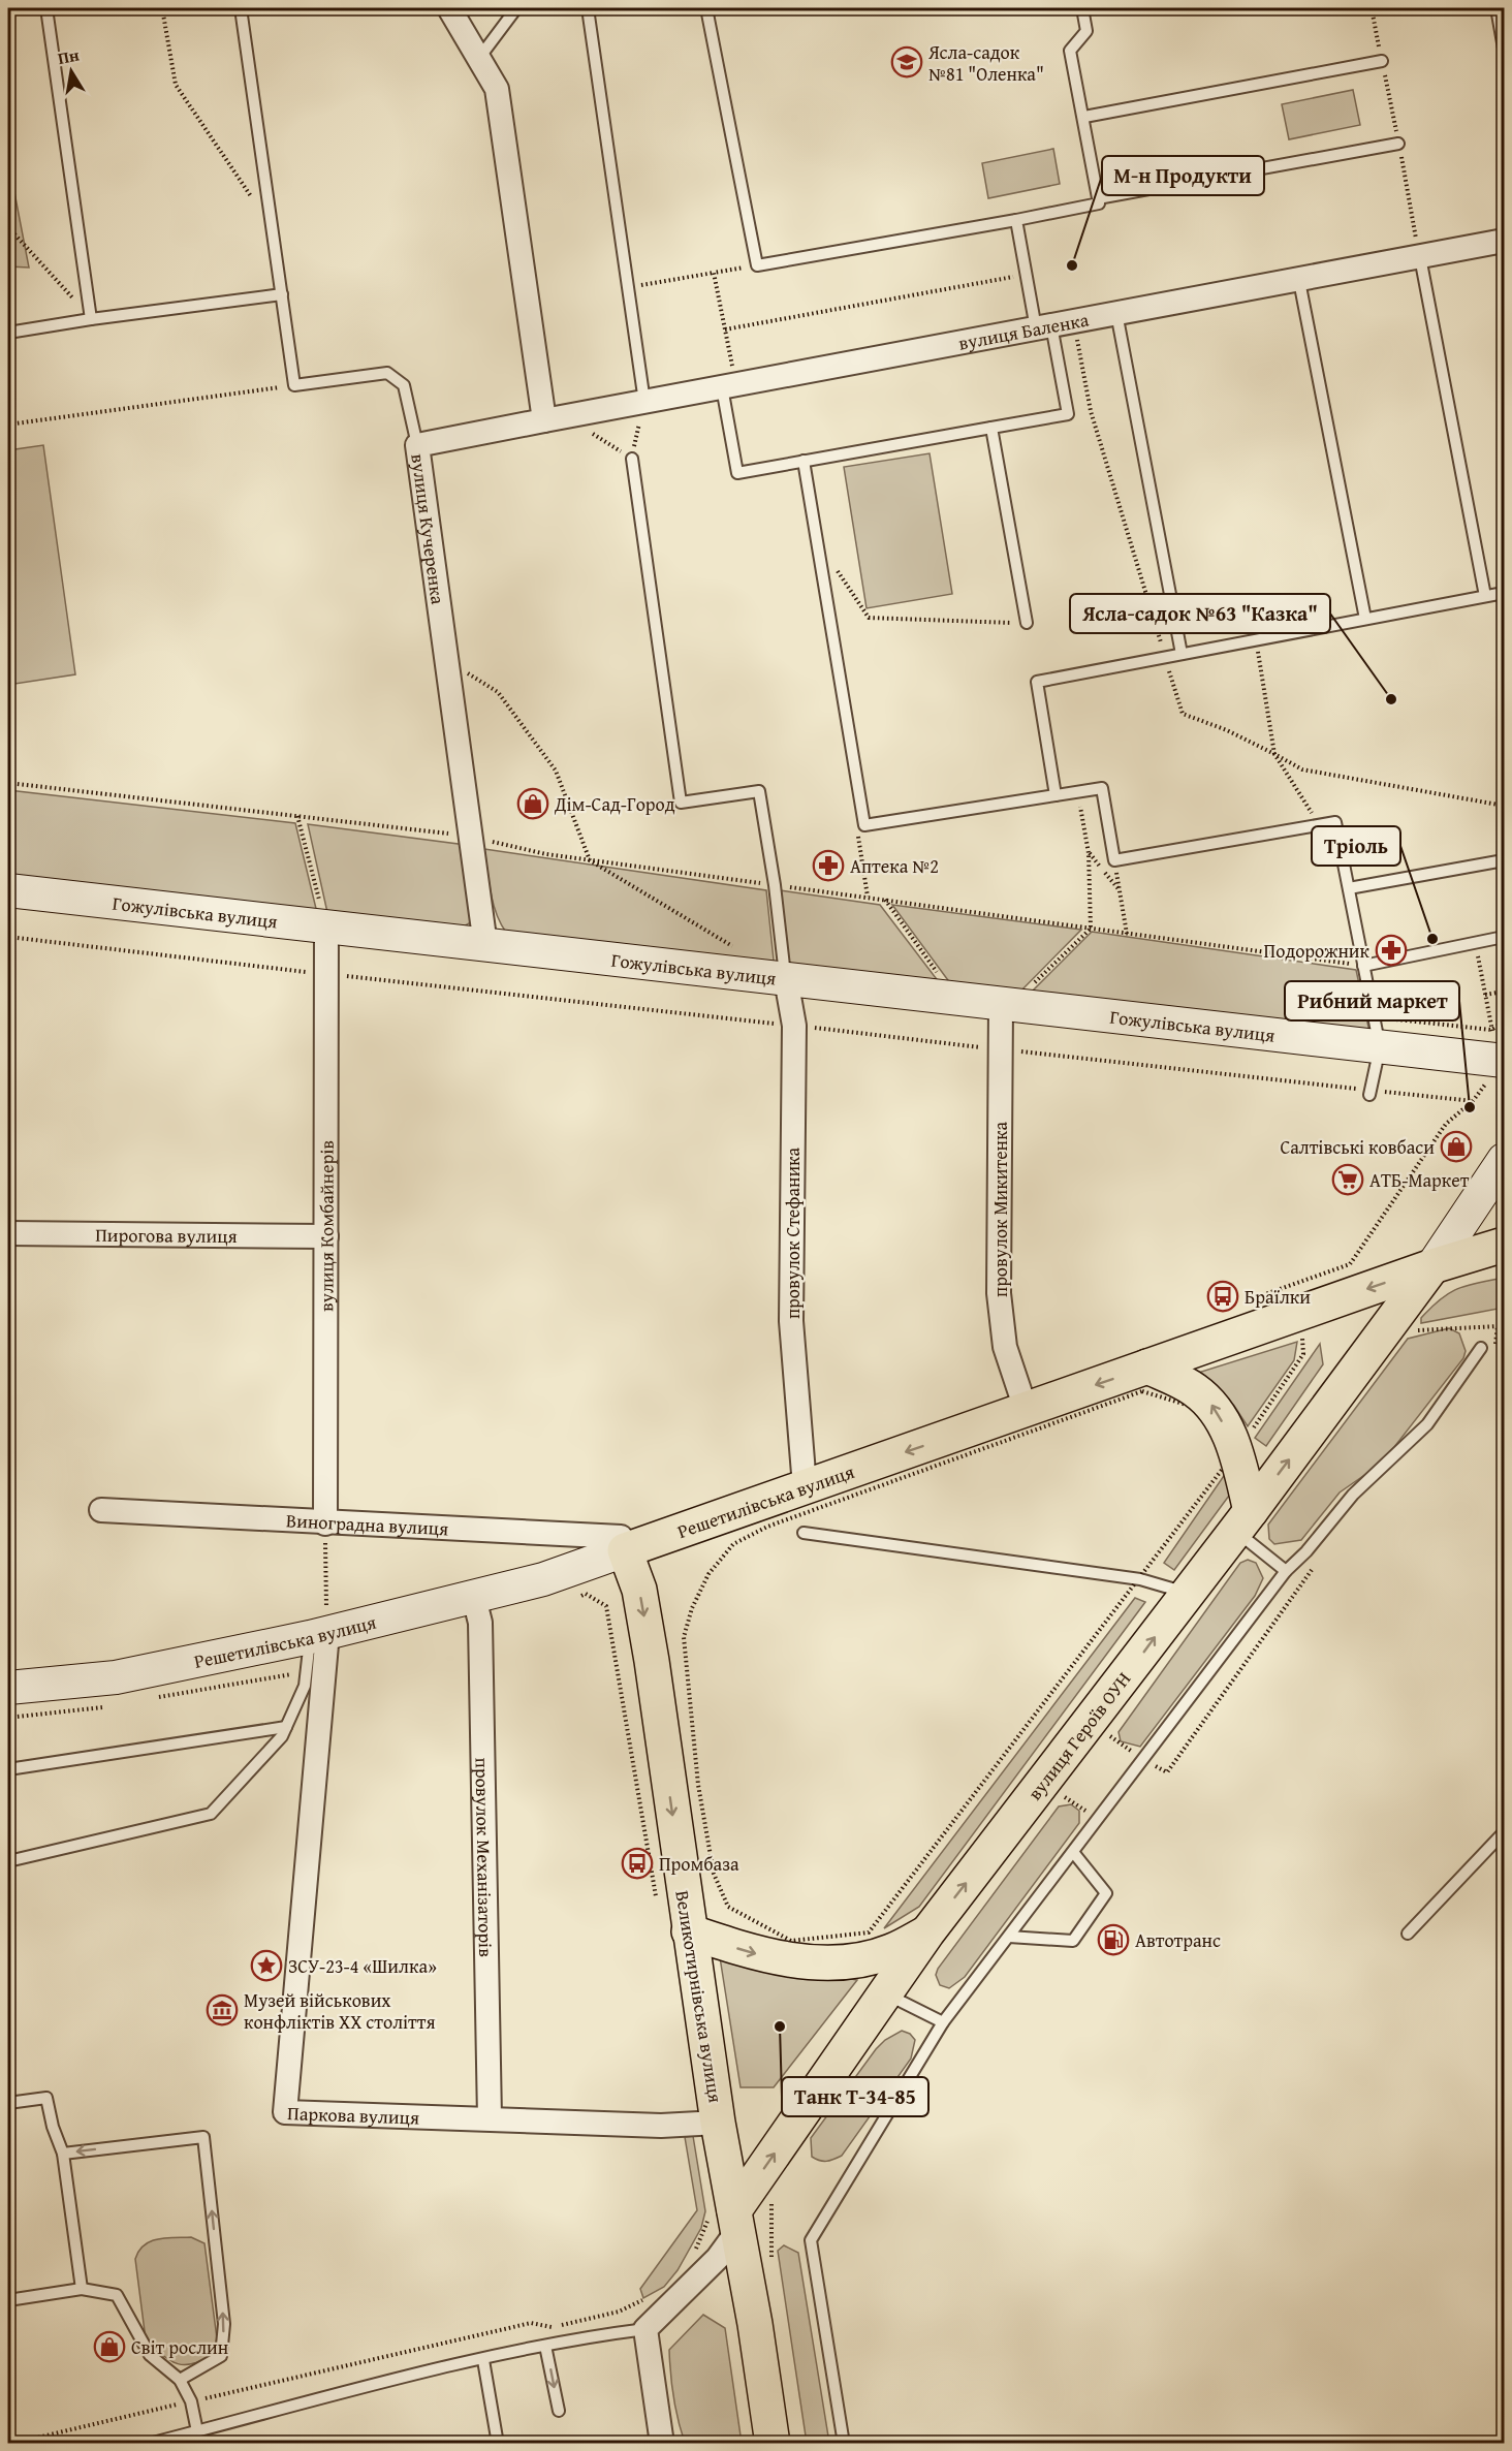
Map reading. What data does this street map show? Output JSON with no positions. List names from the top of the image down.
{
  "streets": {
    "main road": ["Решетилівська вулиця", "вулиця Героїв ОУН", "Великотирнівська вулиця"],
    "street": [
      "вулиця Баленка",
      "вулиця Кучеренка",
      "Гожулівська вулиця",
      "провулок Микитенка",
      "вулиця Комбайнерів",
      "провулок Стефаника",
      "Пирогова вулиця",
      "Виноградна вулиця",
      "провулок Механізаторів",
      "Паркова вулиця"
    ]
  },
  "crossings": [
    ["вулиця Баленка", "вулиця Кучеренка"],
    ["вулиця Кучеренка", "Гожулівська вулиця"],
    ["Гожулівська вулиця", "провулок Микитенка"],
    ["Гожулівська вулиця", "вулиця Комбайнерів"],
    ["Гожулівська вулиця", "провулок Стефаника"],
    ["провулок Микитенка", "Решетилівська вулиця"],
    ["вулиця Комбайнерів", "Пирогова вулиця"],
    ["вулиця Комбайнерів", "Виноградна вулиця"],
    ["провулок Стефаника", "Решетилівська вулиця"],
    ["Решетилівська вулиця", "Виноградна вулиця"],
    ["Решетилівська вулиця", "вулиця Героїв ОУН"],
    ["Решетилівська вулиця", "провулок Механізаторів"],
    ["Решетилівська вулиця", "Великотирнівська вулиця"],
    ["Решетилівська вулиця", "Паркова вулиця"],
    ["Виноградна вулиця", "Великотирнівська вулиця"],
    ["вулиця Героїв ОУН", "Великотирнівська вулиця"],
    ["провулок Механізаторів", "Паркова вулиця"],
    ["Великотирнівська вулиця", "Паркова вулиця"]
  ],
  "one_way": ["Решетилівська вулиця", "вулиця Героїв ОУН", "Великотирнівська вулиця"],
  "places": {
    "school or university": ["Ясла-садок №81 \"Оленка\""],
    "other": [
      "М-н Продукти",
      "Ясла-садок №63 \"Казка\"",
      "Тріоль",
      "Рибний маркет",
      "Танк Т-34-85"
    ],
    "shop": ["Дім-Сад-Город", "Салтівські ковбаси", "Світ рослин"],
    "pharmacy": ["Аптека №2", "Подорожник"],
    "supermarket": ["АТБ-Маркет"],
    "bus stop": ["Браїлки", "Промбаза"],
    "fuel station": ["Автотранс"],
    "place": ["ЗСУ-23-4 «Шилка»"],
    "museum": ["Музей військових конфліктів ХХ століття"]
  },
  "north": "top"
}
